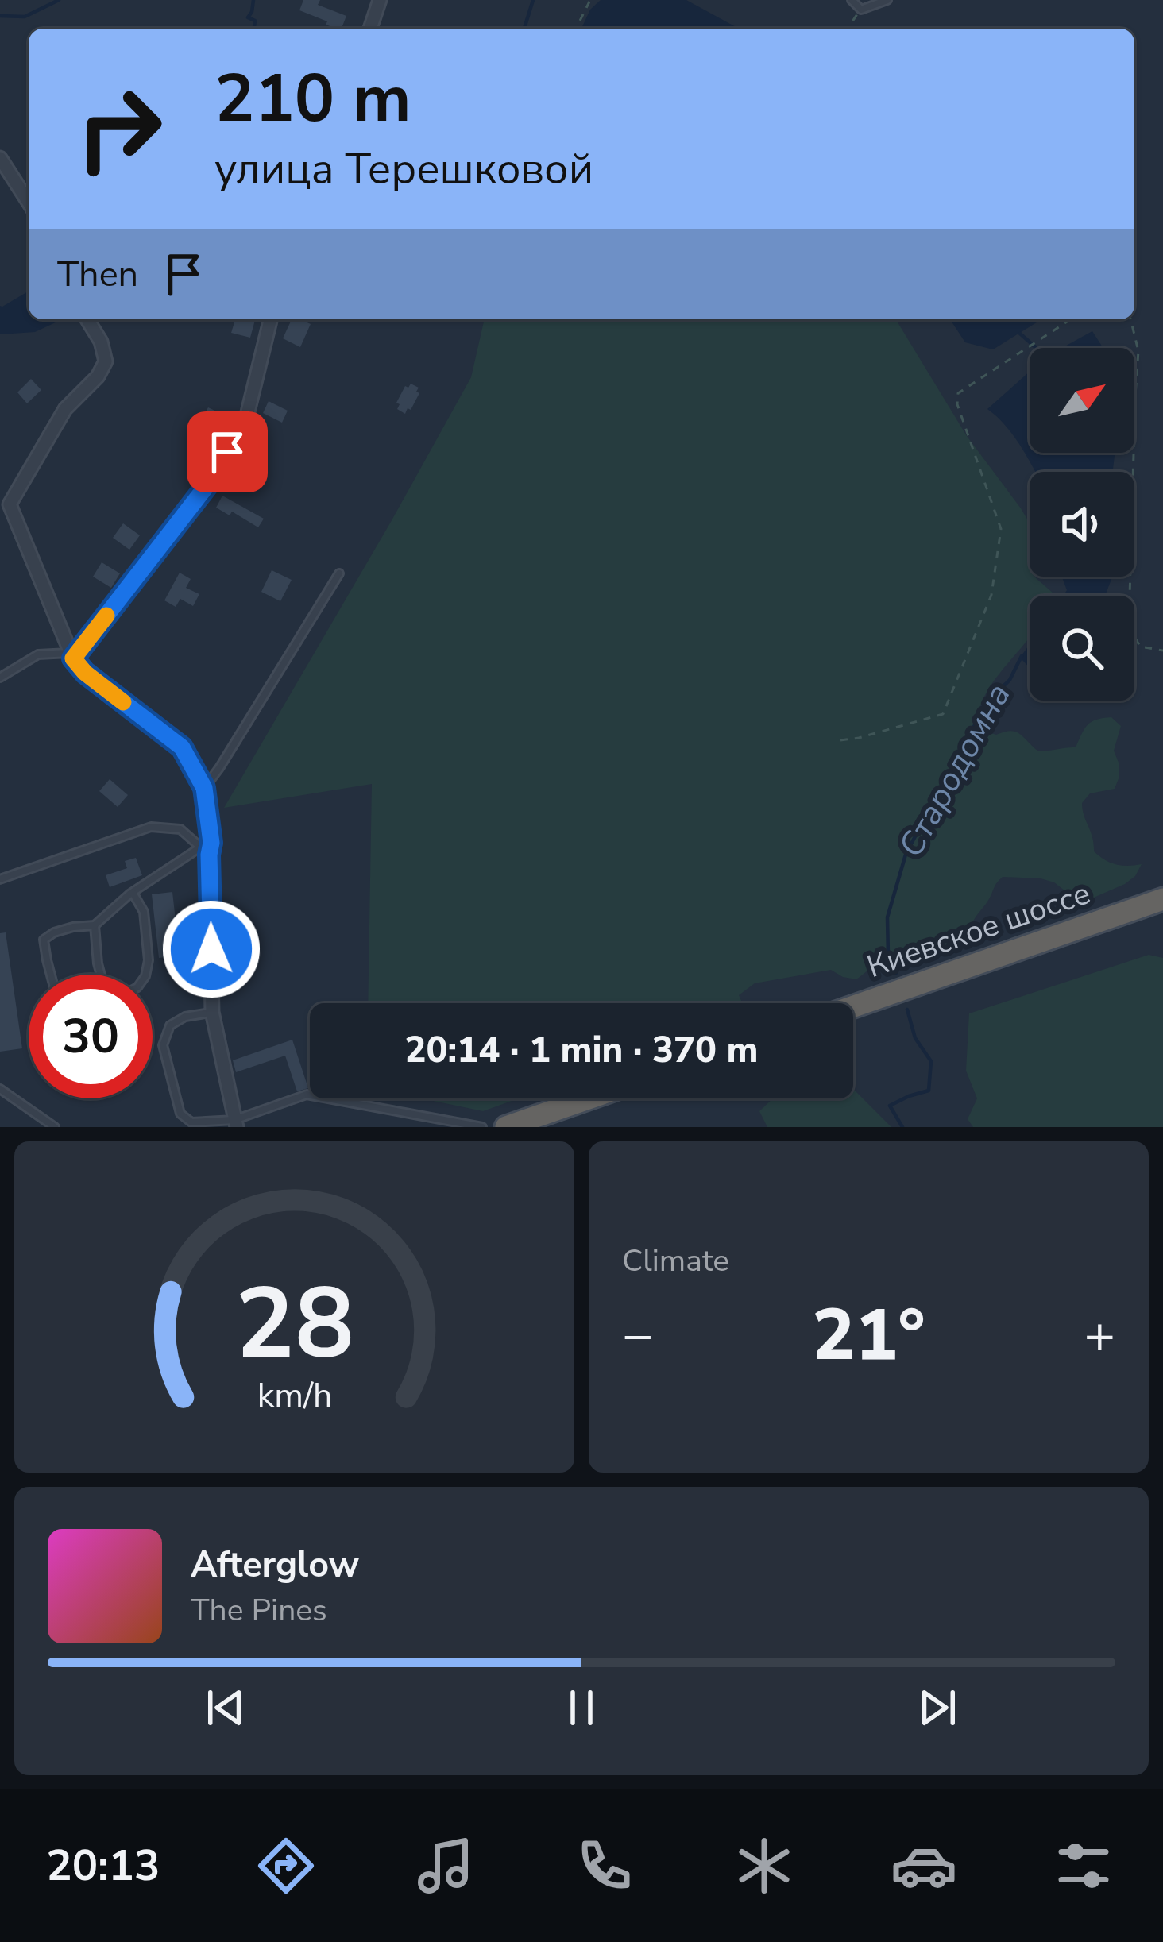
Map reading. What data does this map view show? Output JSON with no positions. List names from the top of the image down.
{
  "streets": {
    "highway": ["Киевское шоссе"]
  },
  "water": ["Стародомна"],
  "north": "top right",
  "page": {
    "turn": ["210 m", "улица Терешковой"],
    "then": "Then",
    "limit": "30",
    "trip": "20:14 · 1 min · 370 m",
    "tile": "Climate",
    "heat": ["−", "21°", "+"],
    "song": ["Afterglow", "The Pines"],
    "tabs": "20:13",
    "gauge": ["28", "km/h"]
  }
}
